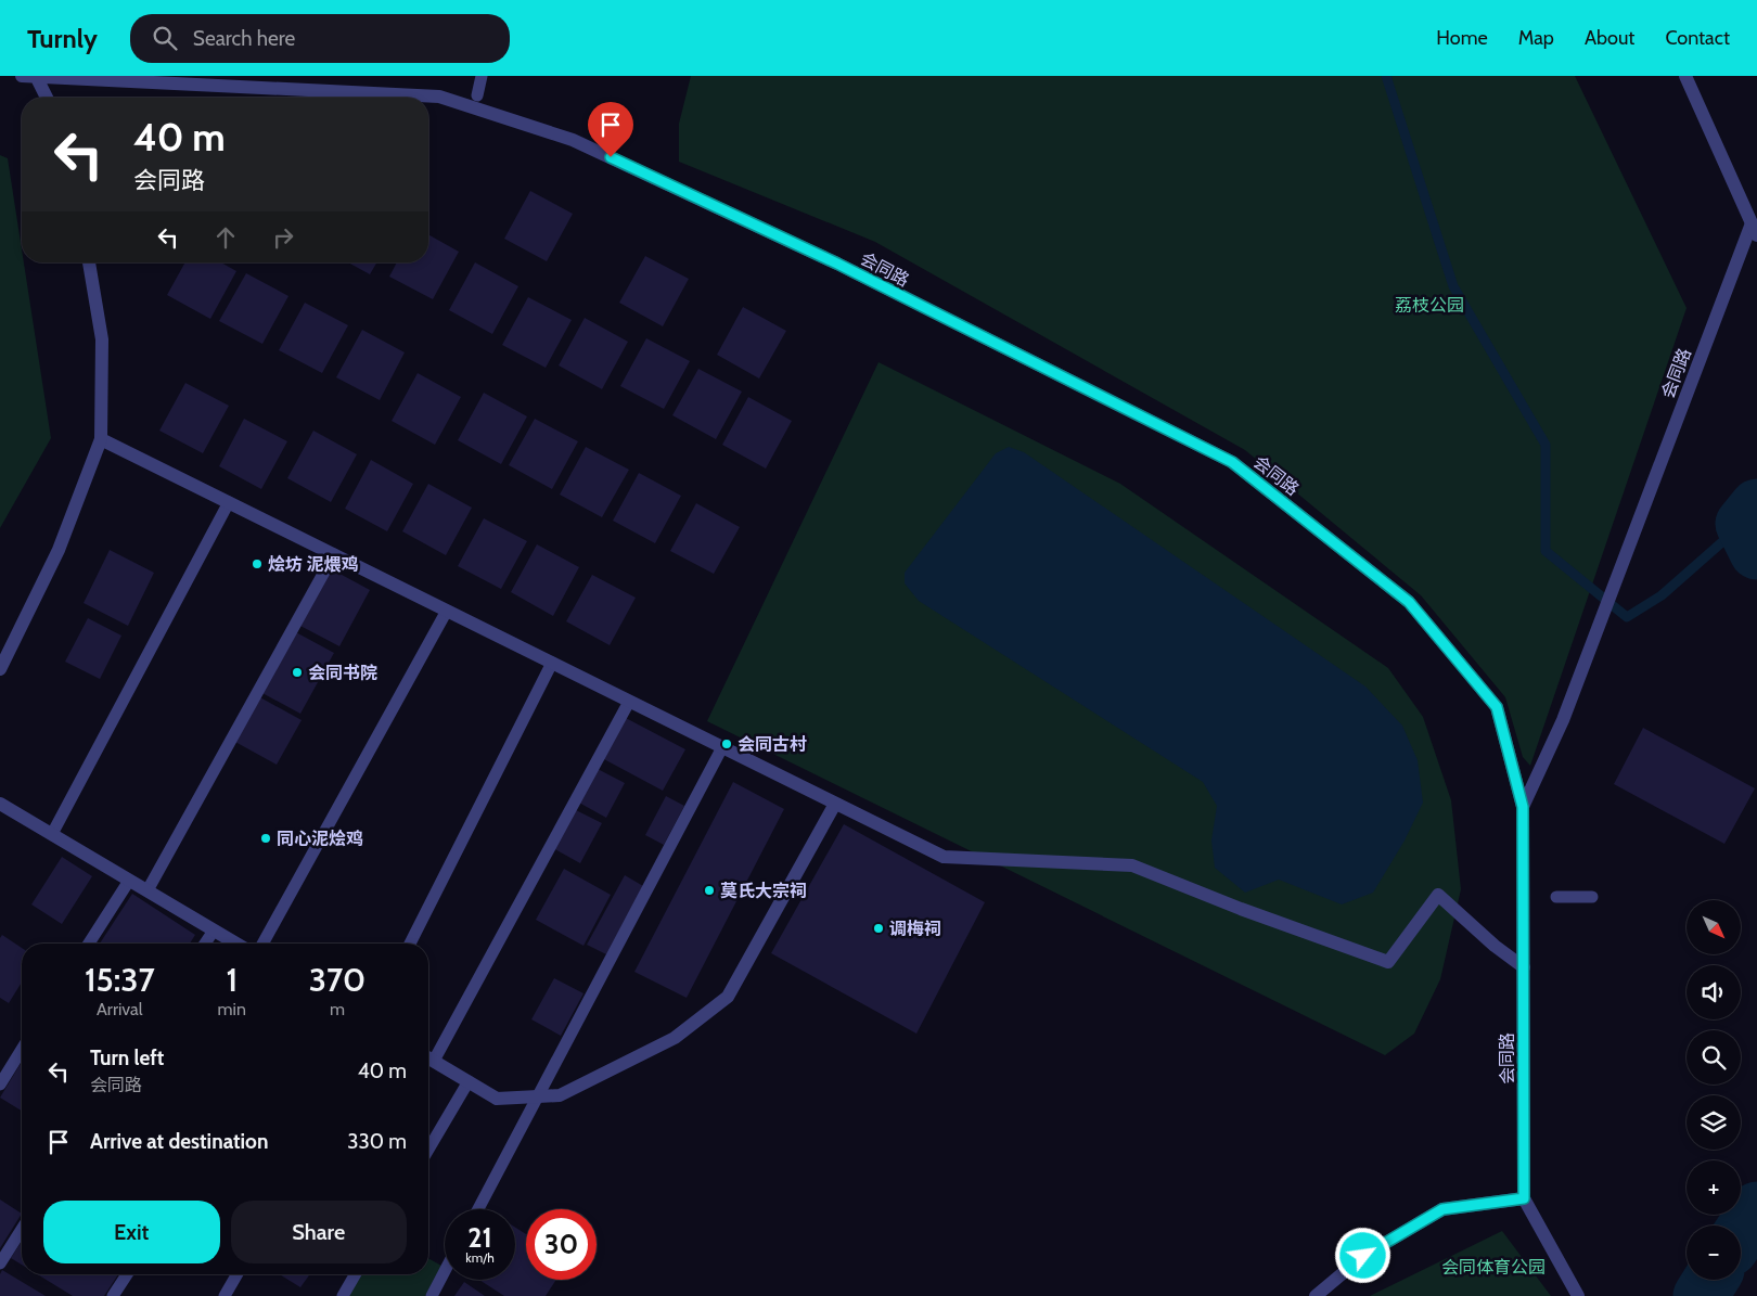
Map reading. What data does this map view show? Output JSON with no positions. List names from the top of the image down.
{
  "streets": {
    "street": ["会同路"]
  },
  "parks": ["荔枝公园", "会同体育公园"],
  "places": [
    "烩坊 泥煨鸡",
    "会同书院",
    "会同古村",
    "同心泥烩鸡",
    "莫氏大宗祠",
    "调梅祠"
  ],
  "north": "bottom right",
  "page": {
    "header": "Turnly",
    "search": "Search here",
    "nav": [
      "Home",
      "Map",
      "About",
      "Contact"
    ],
    "turn": ["40 m", "会同路"],
    "map_buttons": ["+", "−"],
    "eta": [
      "15:37",
      "Arrival",
      "1",
      "min",
      "370",
      "m"
    ],
    "list": [
      {
        "name": "Turn left",
        "note": "会同路",
        "value": "40 m"
      },
      {
        "name": "Arrive at destination",
        "value": "330 m"
      }
    ],
    "buttons": ["Exit", "Share"],
    "speed": "21 km/h",
    "limit": "30"
  }
}
